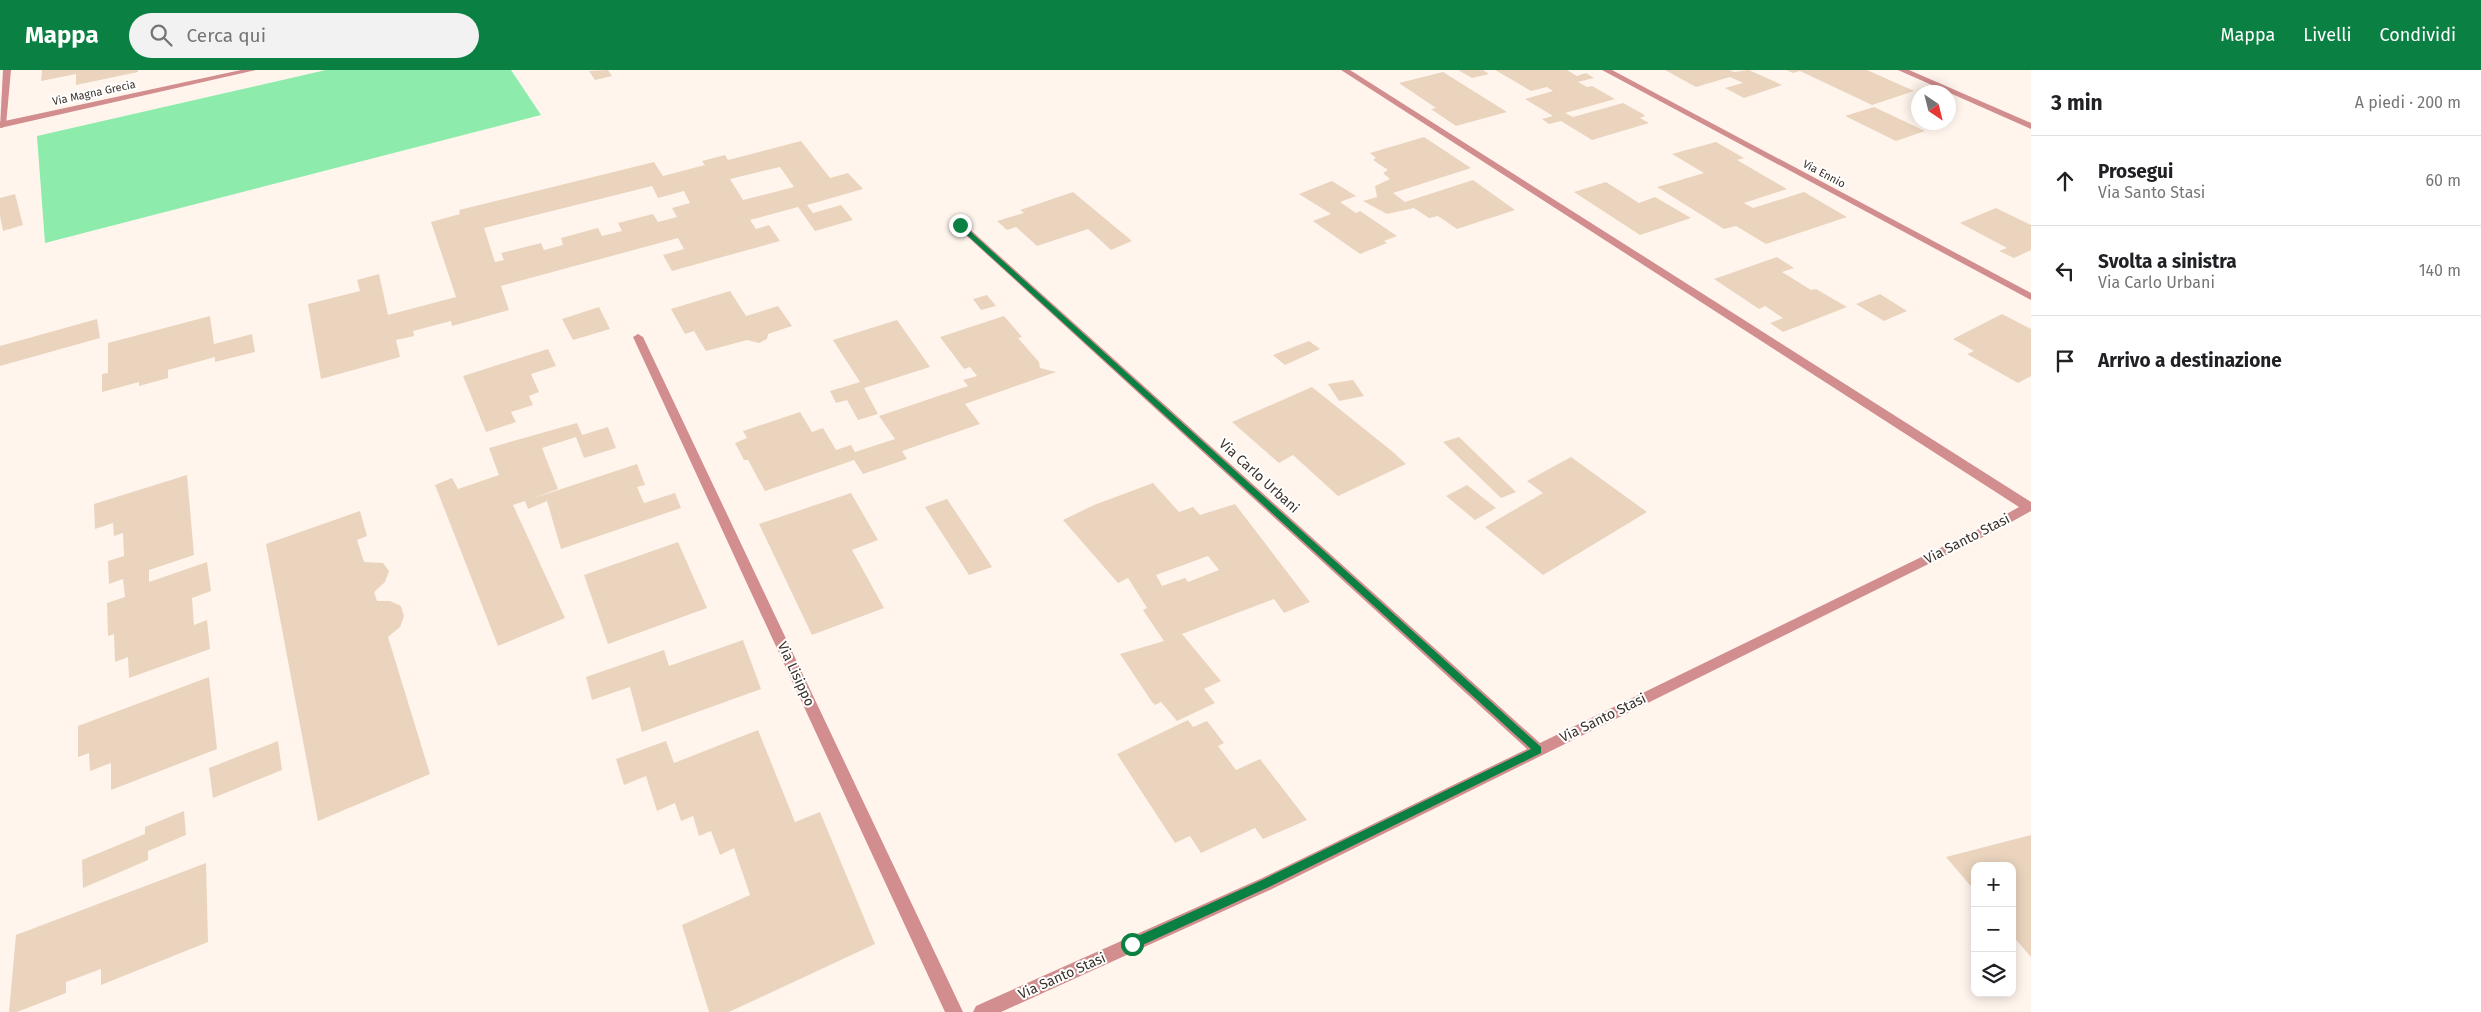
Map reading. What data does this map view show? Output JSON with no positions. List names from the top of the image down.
{
  "streets": {
    "street": [
      "Via Magna Grecia",
      "Via Ennio",
      "Via Carlo Urbani",
      "Via Santo Stasi",
      "Via Lisippo"
    ]
  },
  "crossings": [
    ["Via Carlo Urbani", "Via Santo Stasi"]
  ],
  "north": "bottom right",
  "page": {
    "header": "Mappa",
    "search": "Cerca qui",
    "nav": ["Mappa", "Livelli", "Condividi"],
    "heading": ["3 min", "A piedi · 200 m"],
    "list": [
      ["Prosegui", "Via Santo Stasi", "60 m"],
      ["Svolta a sinistra", "Via Carlo Urbani", "140 m"],
      "Arrivo a destinazione"
    ],
    "map_buttons": ["+", "−"]
  }
}
